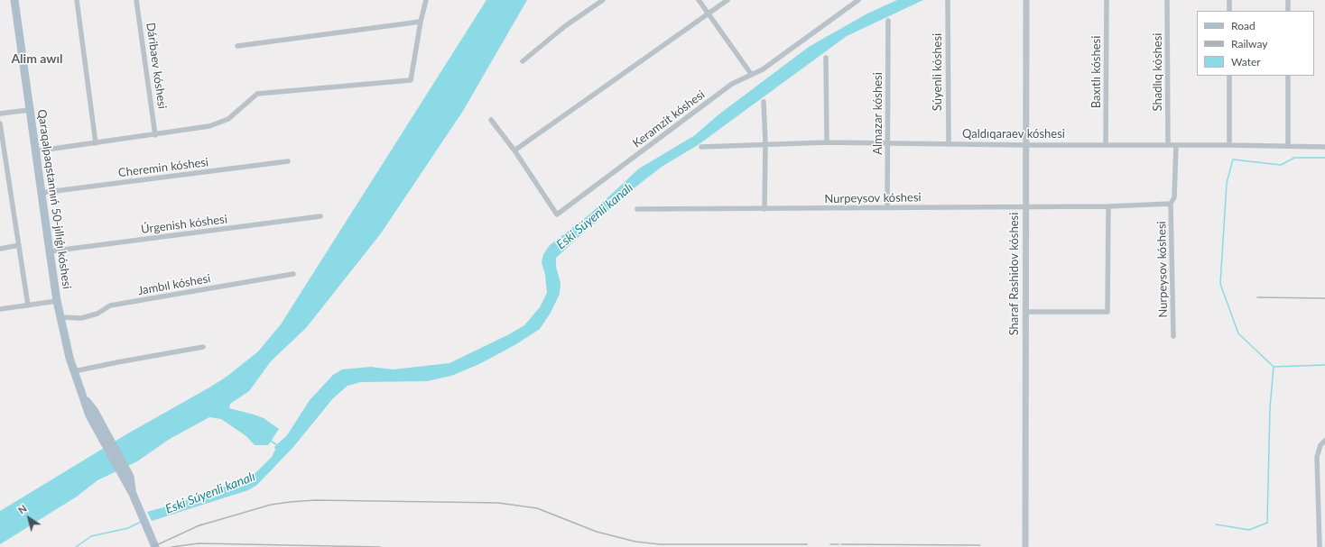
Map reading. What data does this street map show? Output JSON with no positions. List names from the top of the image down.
{
  "streets": {
    "main road": ["Qaraqalpaqstannıń 50-jıllıǵı kóshesi"],
    "street": [
      "Dáribaev kóshesi",
      "Súyenli kóshesi",
      "Baxıtlı kóshesi",
      "Shadlıq kóshesi",
      "Almazar kóshesi",
      "Keramzit kóshesi",
      "Qaldıqaraev kóshesi",
      "Cheremin kóshesi",
      "Nurpeysov kóshesi",
      "Úrgenish kóshesi",
      "Sharaf Rashidov kóshesi",
      "Jambıl kóshesi"
    ]
  },
  "crossings": [
    ["Súyenli kóshesi", "Qaldıqaraev kóshesi"],
    ["Baxıtlı kóshesi", "Qaldıqaraev kóshesi"],
    ["Shadlıq kóshesi", "Qaldıqaraev kóshesi"],
    ["Almazar kóshesi", "Qaldıqaraev kóshesi"],
    ["Almazar kóshesi", "Nurpeysov kóshesi"],
    ["Qaldıqaraev kóshesi", "Nurpeysov kóshesi"],
    ["Qaldıqaraev kóshesi", "Sharaf Rashidov kóshesi"],
    ["Cheremin kóshesi", "Qaraqalpaqstannıń 50-jıllıǵı kóshesi"],
    ["Nurpeysov kóshesi", "Sharaf Rashidov kóshesi"],
    ["Qaraqalpaqstannıń 50-jıllıǵı kóshesi", "Úrgenish kóshesi"],
    ["Qaraqalpaqstannıń 50-jıllıǵı kóshesi", "Jambıl kóshesi"]
  ],
  "districts": ["Alim awıl"],
  "water": ["Eski Súyenli kanalı"],
  "legend": ["Road", "Railway", "Water"],
  "north": "top left"
}
